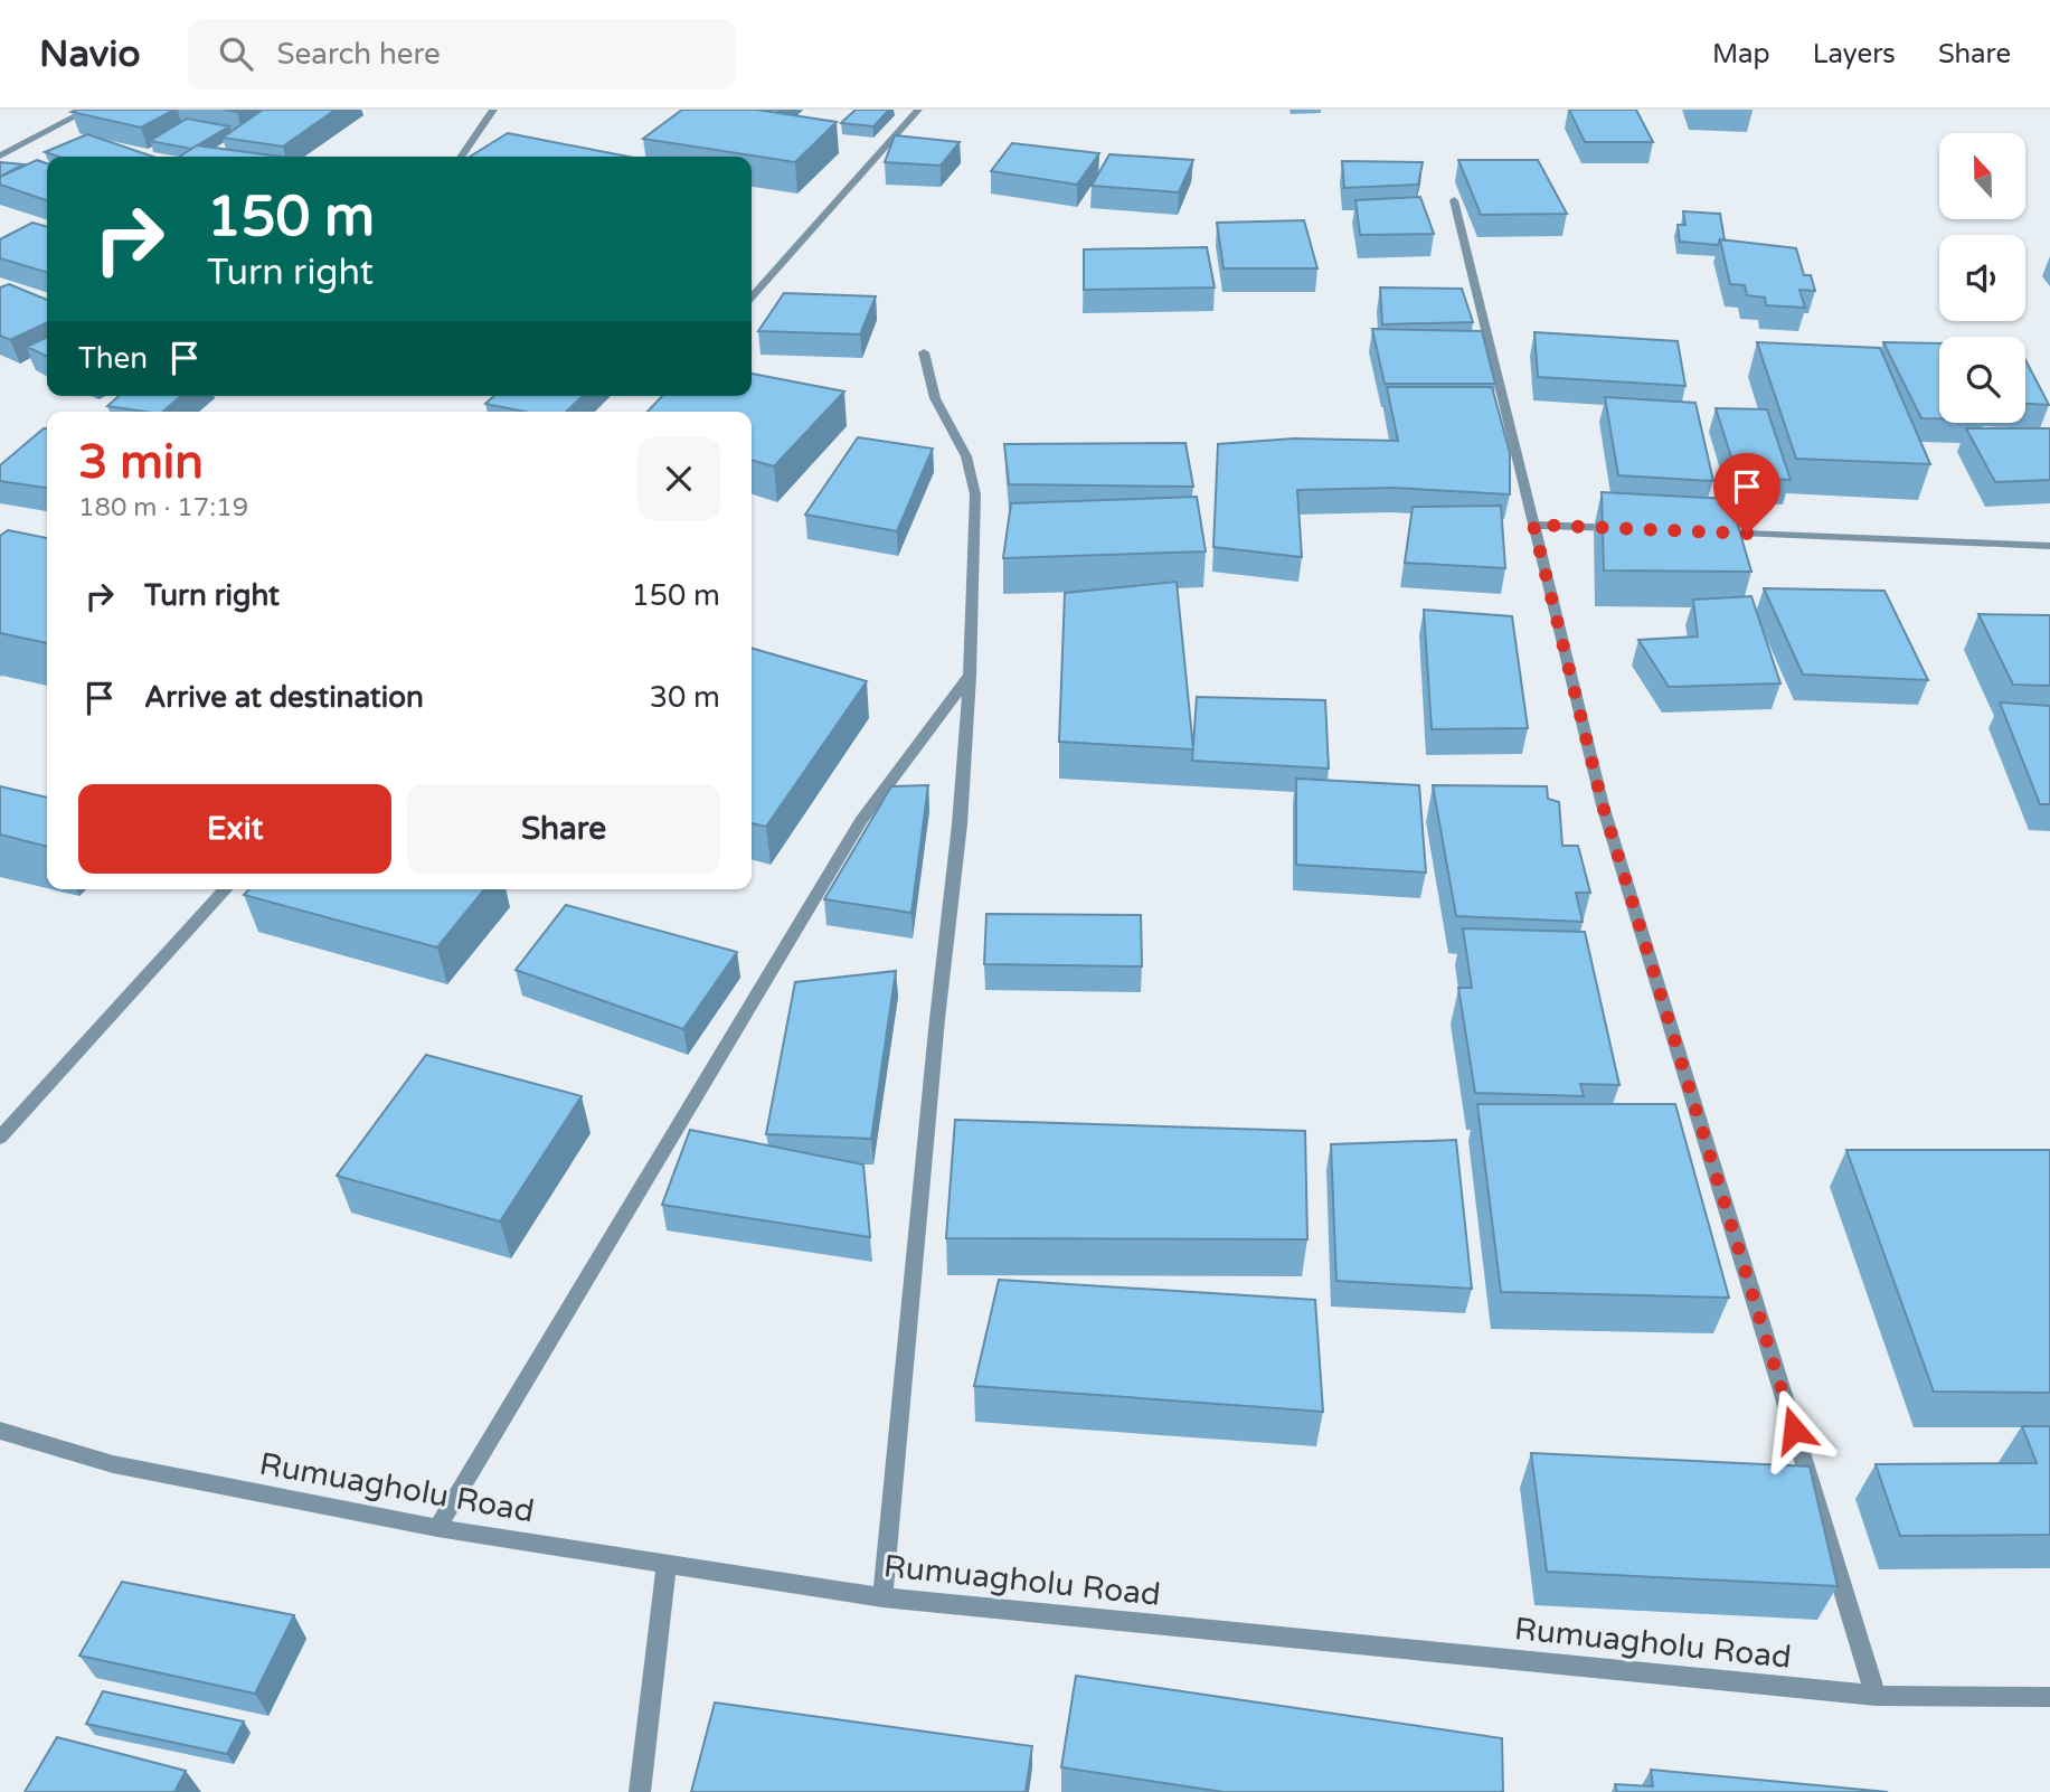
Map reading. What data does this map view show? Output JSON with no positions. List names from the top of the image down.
{
  "streets": {
    "street": ["Rumuagholu Road"]
  },
  "north": "top",
  "page": {
    "header": "Navio",
    "search": "Search here",
    "nav": ["Map", "Layers", "Share"],
    "turn": ["150 m", "Turn right"],
    "then": "Then",
    "heading": ["3 min", "180 m · 17:19"],
    "list": [
      {
        "name": "Turn right",
        "value": "150 m"
      },
      {
        "name": "Arrive at destination",
        "value": "30 m"
      }
    ],
    "buttons": ["Exit", "Share"]
  }
}
